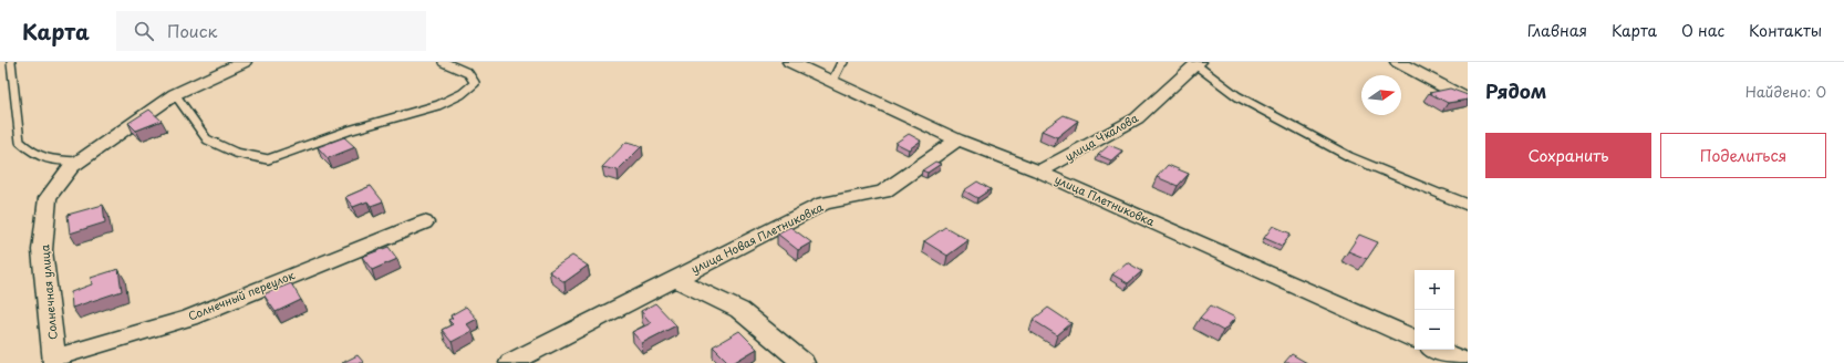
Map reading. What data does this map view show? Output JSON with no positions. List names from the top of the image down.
{
  "streets": {
    "street": [
      "улица Чкалова",
      "улица Плетниковка",
      "улица Новая Плетниковка",
      "Солнечная улица",
      "Солнечный переулок"
    ]
  },
  "crossings": [
    ["улица Чкалова", "улица Плетниковка"],
    ["улица Плетниковка", "улица Новая Плетниковка"],
    ["Солнечная улица", "Солнечный переулок"]
  ],
  "north": "right",
  "page": {
    "header": "Карта",
    "search": "Поиск",
    "nav": [
      "Главная",
      "Карта",
      "О нас",
      "Контакты"
    ],
    "heading": ["Рядом", "Найдено: 0"],
    "buttons": ["Сохранить", "Поделиться"],
    "map_buttons": ["+", "−"]
  }
}
